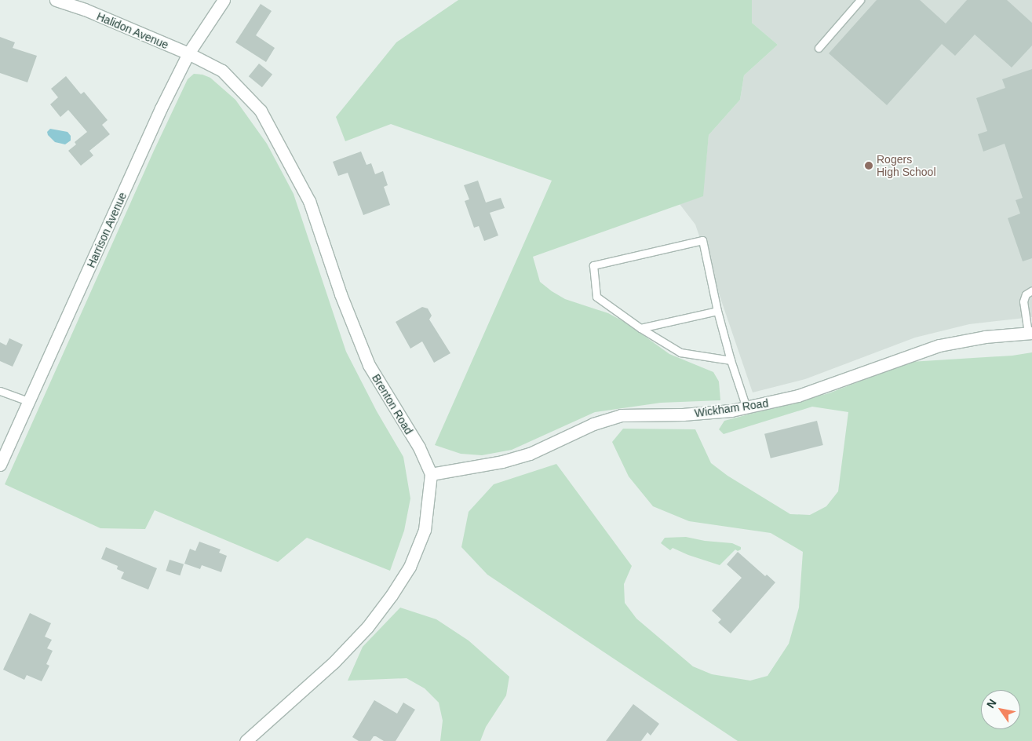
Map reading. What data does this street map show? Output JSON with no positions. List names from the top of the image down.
{
  "streets": {
    "street": [
      "Halidon Avenue",
      "Harrison Avenue",
      "Brenton Road",
      "Wickham Road"
    ]
  },
  "crossings": [
    ["Halidon Avenue", "Harrison Avenue"],
    ["Halidon Avenue", "Brenton Road"],
    ["Harrison Avenue", "Brenton Road"],
    ["Brenton Road", "Wickham Road"]
  ],
  "places": ["Rogers High School"],
  "north": "top left"
}
